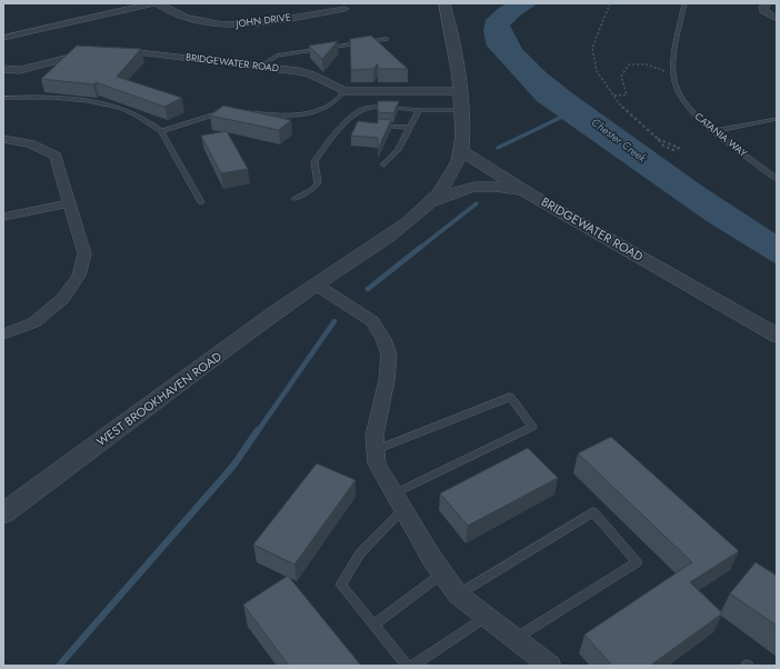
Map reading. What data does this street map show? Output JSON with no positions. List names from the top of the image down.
{
  "streets": {
    "street": ["JOHN DRIVE", "BRIDGEWATER ROAD", "WEST BROOKHAVEN ROAD"],
    "lane": ["CATANIA WAY"]
  },
  "crossings": [
    ["BRIDGEWATER ROAD", "WEST BROOKHAVEN ROAD"]
  ],
  "water": ["Chester Creek"]
}
